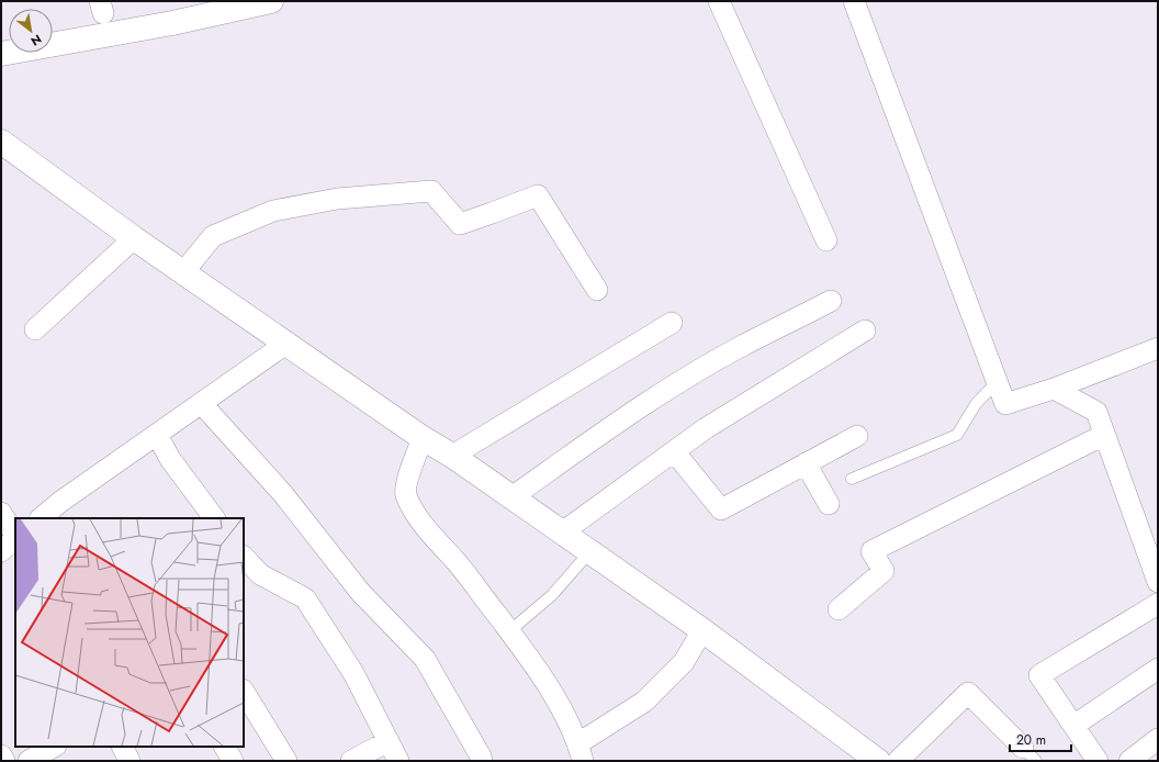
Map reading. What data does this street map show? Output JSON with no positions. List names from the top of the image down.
{
  "scale_bar": "20 m",
  "north": "bottom right"
}
